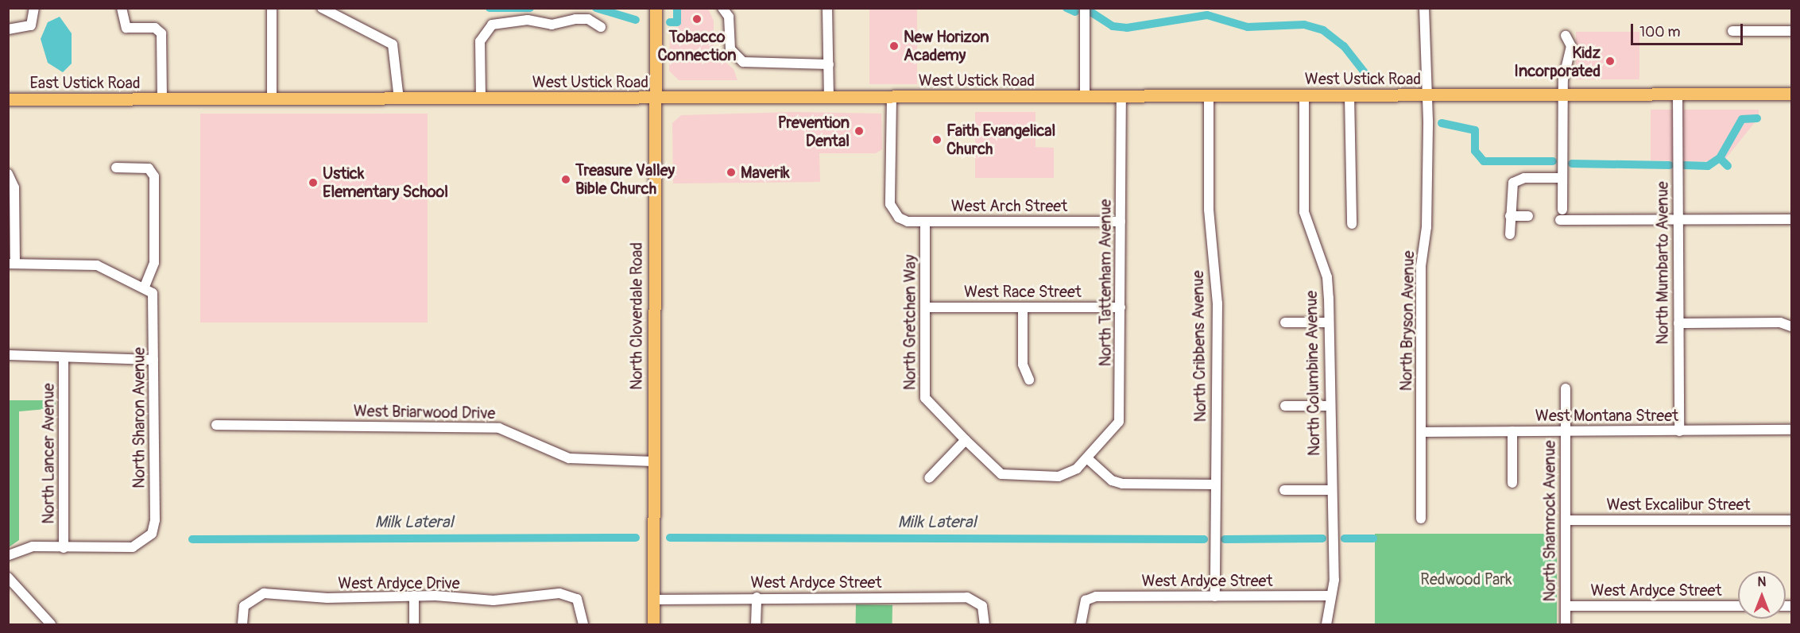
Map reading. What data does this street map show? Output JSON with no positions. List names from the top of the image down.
{
  "streets": {
    "main road": ["West Ustick Road", "East Ustick Road", "North Cloverdale Road"],
    "street": [
      "West Arch Street",
      "North Mumbarto Avenue",
      "North Tattenham Avenue",
      "West Race Street",
      "North Bryson Avenue",
      "North Gretchen Way",
      "North Cribbens Avenue",
      "North Columbine Avenue",
      "West Briarwood Drive",
      "West Montana Street",
      "North Sharon Avenue",
      "North Lancer Avenue",
      "West Excalibur Street",
      "North Shamrock Avenue",
      "West Ardyce Street",
      "West Ardyce Drive"
    ]
  },
  "crossings": [
    ["West Ustick Road", "East Ustick Road"],
    ["West Ustick Road", "West Arch Street"],
    ["West Ustick Road", "North Mumbarto Avenue"],
    ["West Ustick Road", "North Tattenham Avenue"],
    ["West Ustick Road", "North Cloverdale Road"],
    ["West Ustick Road", "North Bryson Avenue"],
    ["West Ustick Road", "North Cribbens Avenue"],
    ["West Ustick Road", "North Columbine Avenue"],
    ["West Arch Street", "North Tattenham Avenue"],
    ["West Arch Street", "North Gretchen Way"],
    ["North Mumbarto Avenue", "West Montana Street"],
    ["North Tattenham Avenue", "West Race Street"],
    ["North Tattenham Avenue", "North Gretchen Way"],
    ["West Race Street", "North Gretchen Way"],
    ["North Cloverdale Road", "West Briarwood Drive"],
    ["North Cloverdale Road", "West Ardyce Street"],
    ["North Bryson Avenue", "West Montana Street"],
    ["North Cribbens Avenue", "West Ardyce Street"],
    ["North Columbine Avenue", "West Ardyce Street"],
    ["West Montana Street", "North Shamrock Avenue"],
    ["North Sharon Avenue", "North Lancer Avenue"],
    ["West Excalibur Street", "North Shamrock Avenue"],
    ["North Shamrock Avenue", "West Ardyce Street"]
  ],
  "water": ["Milk Lateral"],
  "parks": ["Redwood Park"],
  "places": [
    "Tobacco Connection",
    "New Horizon Academy",
    "Kidz Incorporated",
    "Prevention Dental",
    "Faith Evangelical Church",
    "Maverik",
    "Treasure Valley Bible Church",
    "Ustick Elementary School"
  ],
  "scale_bar": "100 m",
  "north": "top"
}
